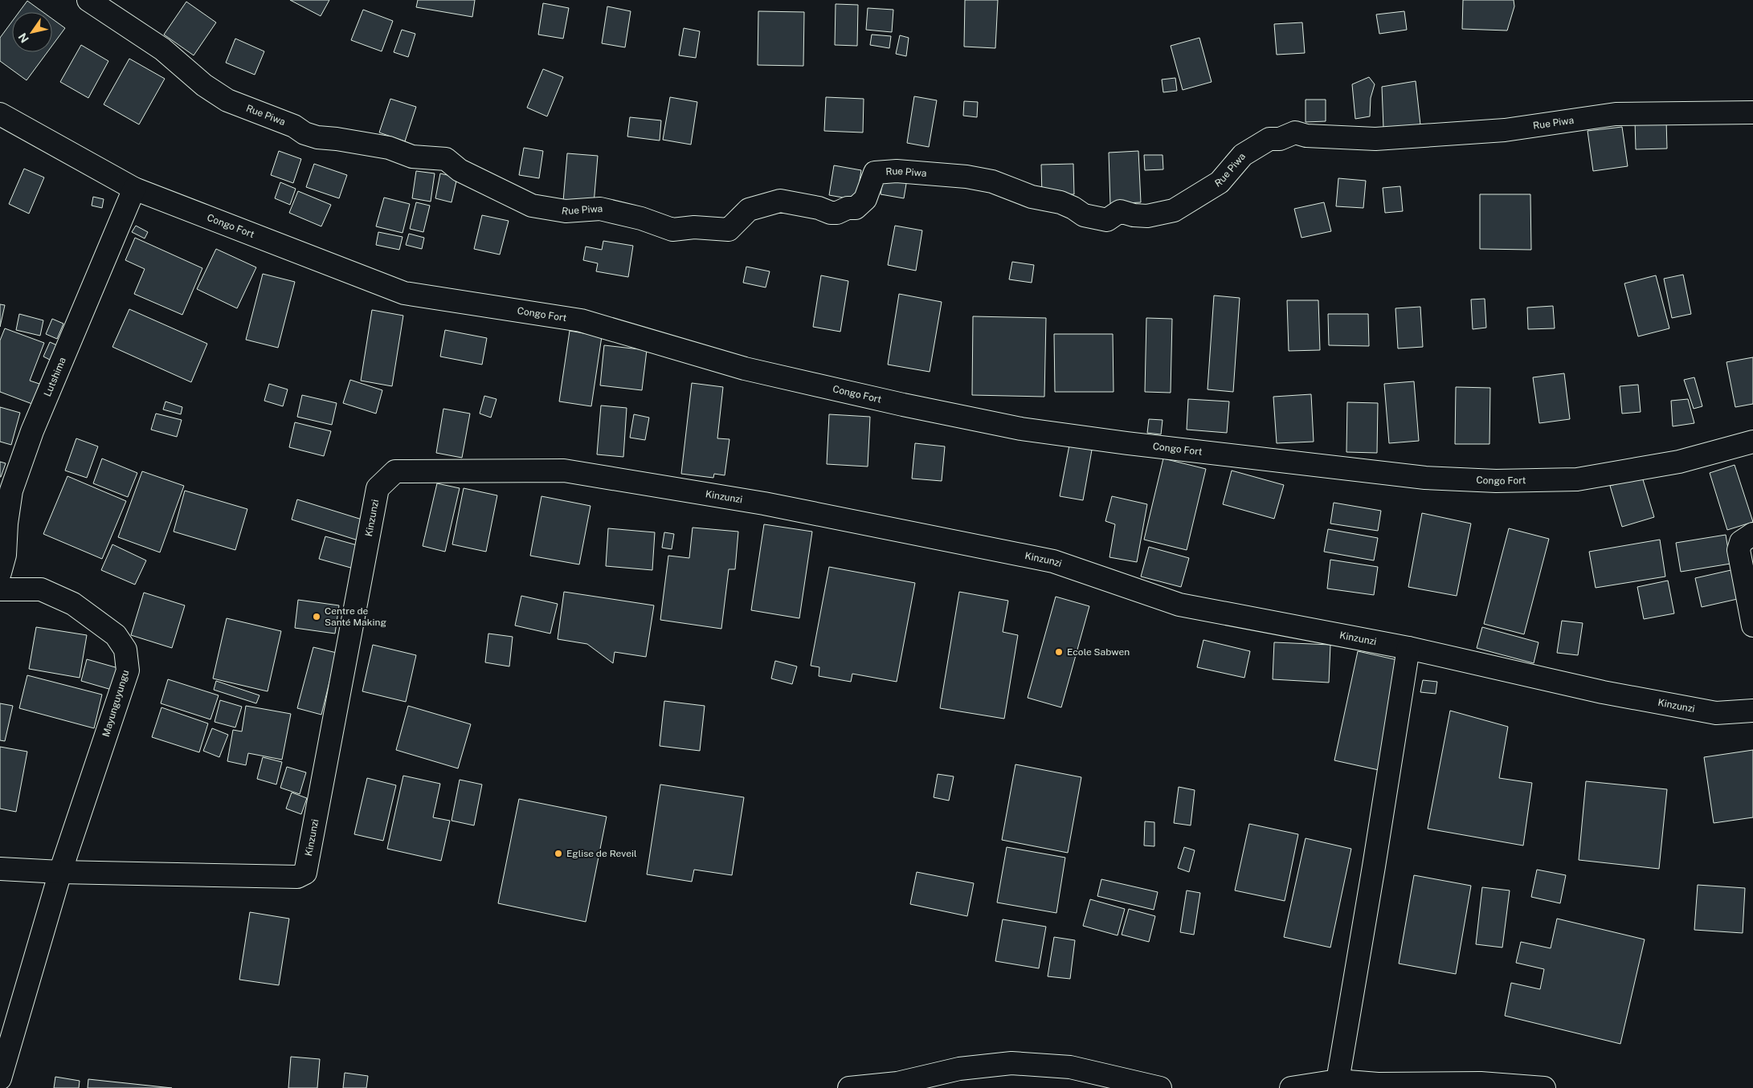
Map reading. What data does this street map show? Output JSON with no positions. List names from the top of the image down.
{
  "streets": {
    "street": [
      "Rue Piwa",
      "Congo Fort",
      "Lutshima",
      "Kinzunzi",
      "Mayunguyungu"
    ]
  },
  "crossings": [
    ["Congo Fort", "Lutshima"],
    ["Kinzunzi", "Mayunguyungu"]
  ],
  "places": ["Centre de Santé Making", "Ecole Sabwen", "Eglise de Reveil"],
  "north": "bottom left"
}
